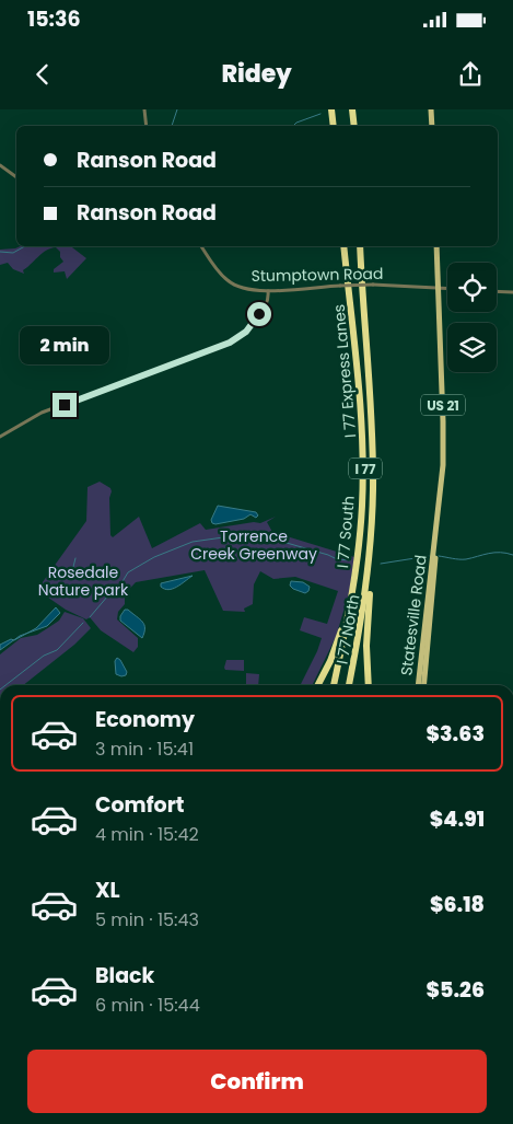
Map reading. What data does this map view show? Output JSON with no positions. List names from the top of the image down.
{
  "streets": {
    "highway": [
      "I 77 Express Lanes",
      "I 77",
      "I 77 South",
      "I 77 North"
    ],
    "main road": ["US 21", "Statesville Road"],
    "street": ["Stumptown Road"]
  },
  "crossings": [
    ["Stumptown Road", "Statesville Road"]
  ],
  "parks": ["Torrence Creek Greenway", "Rosedale Nature park"],
  "page": {
    "status": "15:36",
    "header": "Ridey",
    "banner": ["Ranson Road", "Ranson Road"],
    "bubble": "2 min",
    "list": [
      {
        "name": "Economy",
        "note": "3 min · 15:41",
        "value": "$3.63"
      },
      {
        "name": "Comfort",
        "note": "4 min · 15:42",
        "value": "$4.91"
      },
      {
        "name": "XL",
        "note": "5 min · 15:43",
        "value": "$6.18"
      },
      {
        "name": "Black",
        "note": "6 min · 15:44",
        "value": "$5.26"
      }
    ],
    "buttons": "Confirm"
  }
}
